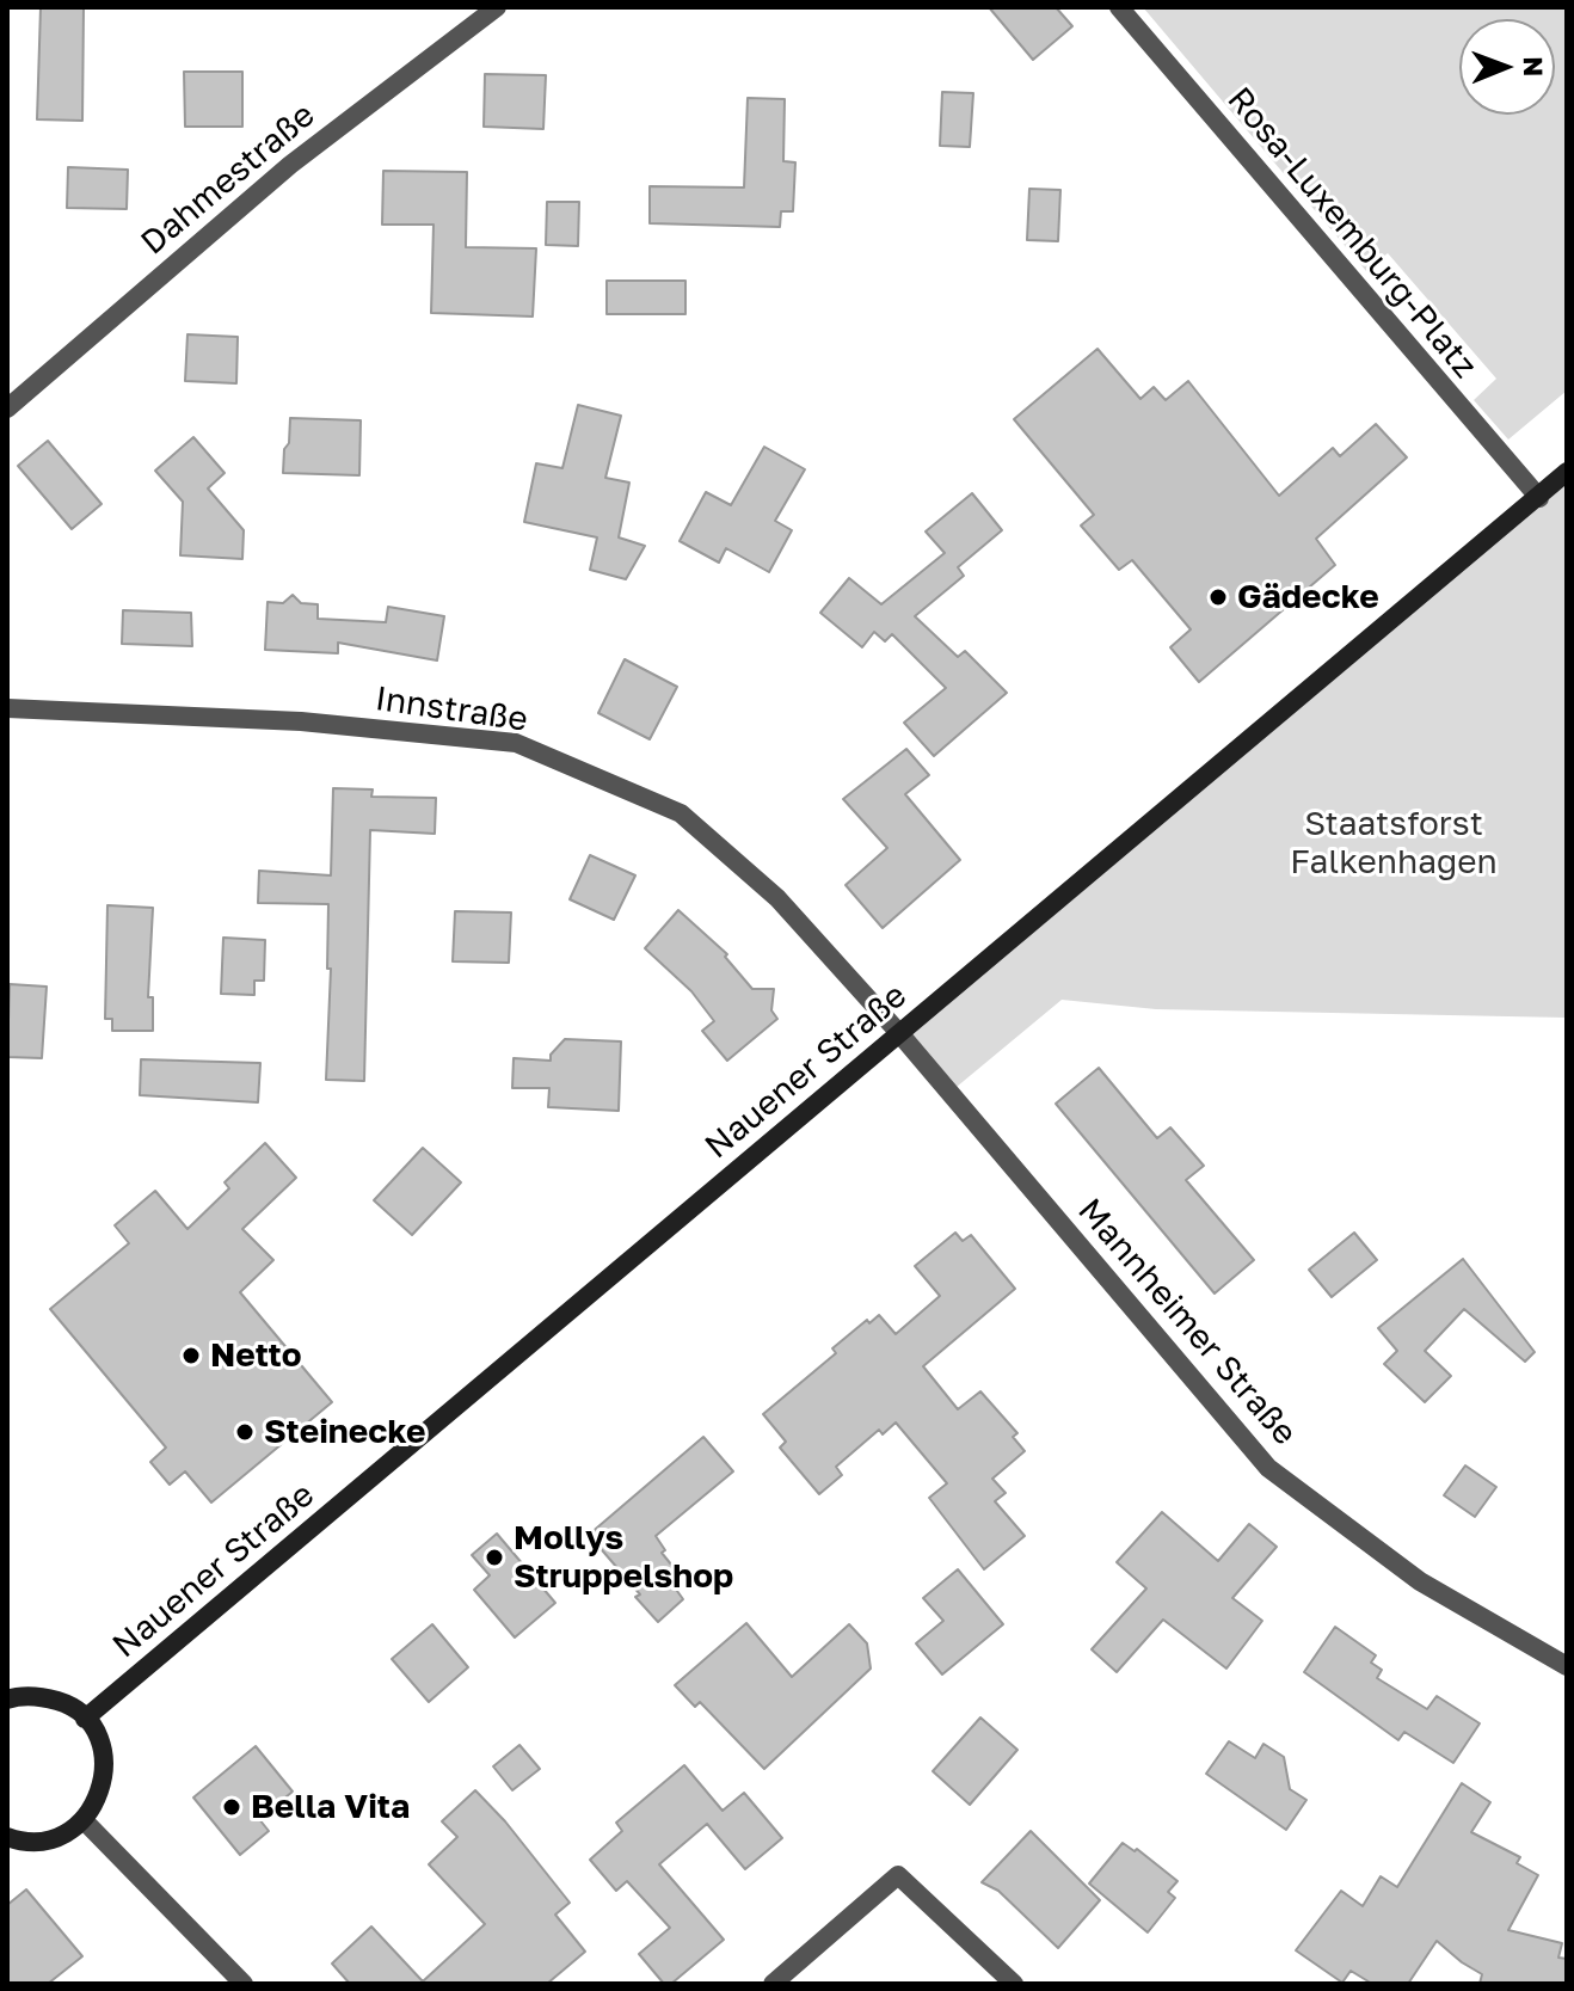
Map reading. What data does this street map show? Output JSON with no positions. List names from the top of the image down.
{
  "streets": {
    "main road": ["Nauener Straße"],
    "street": [
      "Dahmestraße",
      "Rosa-Luxemburg-Platz",
      "Innstraße",
      "Mannheimer Straße"
    ]
  },
  "crossings": [
    ["Rosa-Luxemburg-Platz", "Nauener Straße"],
    ["Innstraße", "Nauener Straße"],
    ["Innstraße", "Mannheimer Straße"],
    ["Nauener Straße", "Mannheimer Straße"]
  ],
  "parks": ["Staatsforst Falkenhagen"],
  "places": [
    "Gädecke",
    "Netto",
    "Steinecke",
    "Mollys Struppelshop",
    "Bella Vita"
  ],
  "north": "right"
}
